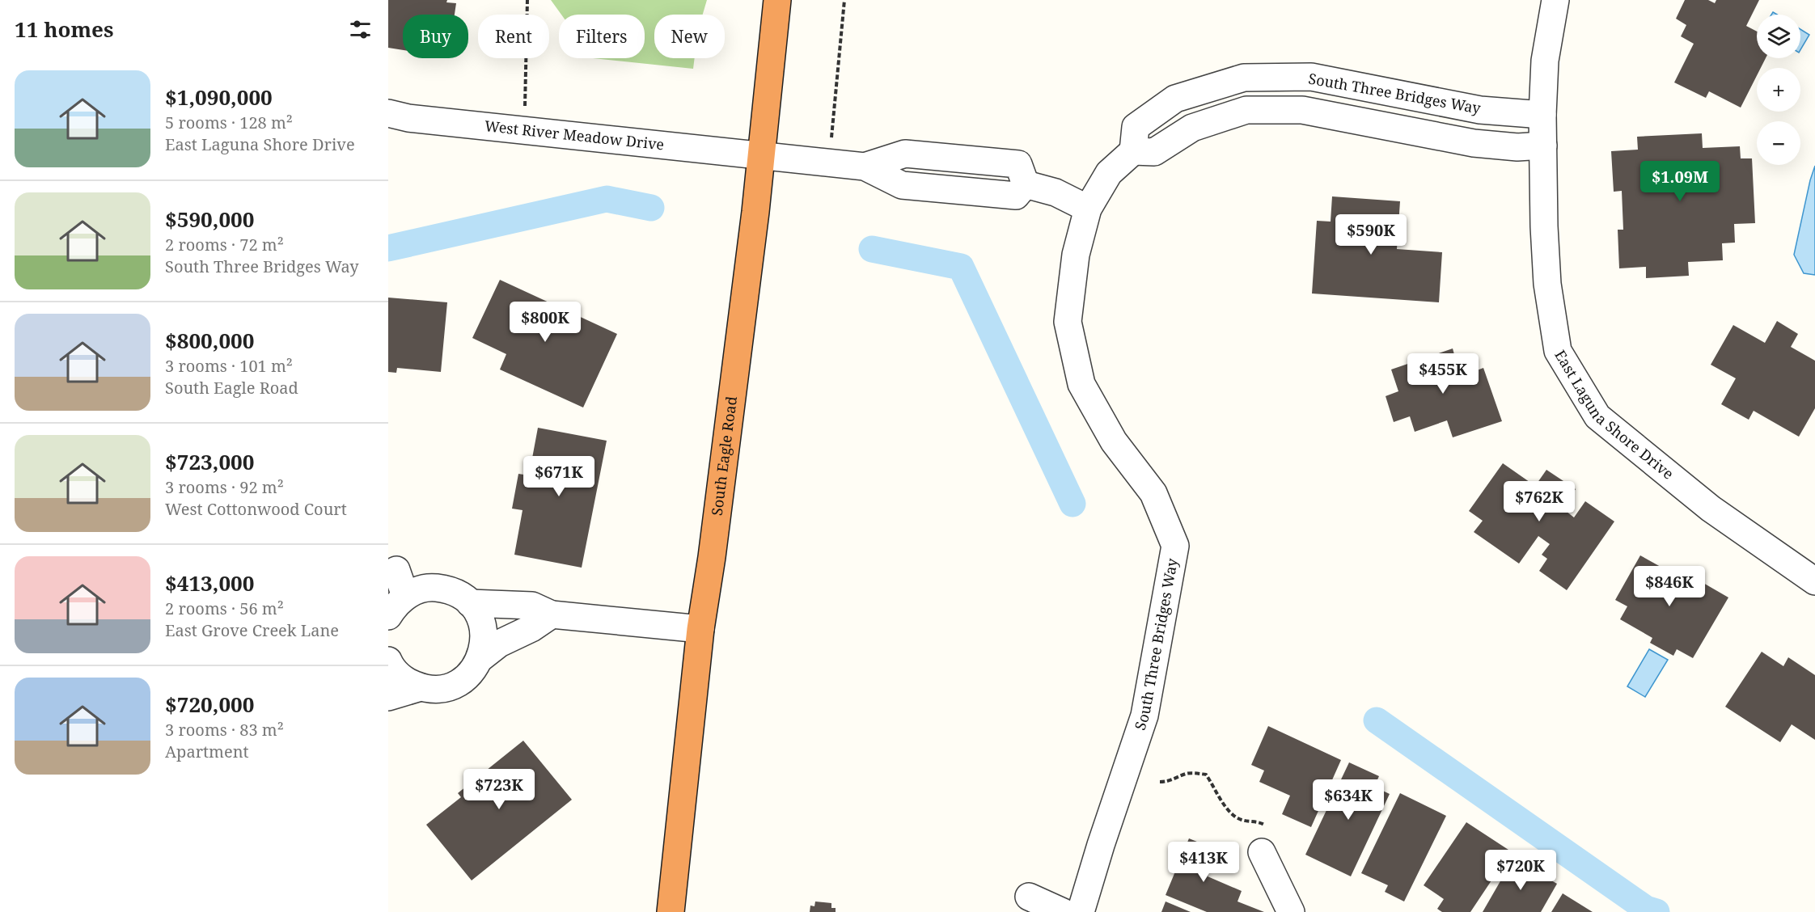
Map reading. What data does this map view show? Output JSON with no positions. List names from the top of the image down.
{
  "streets": {
    "highway": ["South Eagle Road"],
    "street": ["South Three Bridges Way", "West River Meadow Drive", "East Laguna Shore Drive"]
  },
  "crossings": [
    ["South Three Bridges Way", "West River Meadow Drive"],
    ["South Three Bridges Way", "East Laguna Shore Drive"],
    ["West River Meadow Drive", "South Eagle Road"]
  ],
  "page": {
    "heading": "11 homes",
    "map_buttons": ["+", "−"],
    "chip": [
      "Buy",
      "Rent",
      "Filters",
      "New"
    ],
    "list": [
      {
        "name": "$1,090,000",
        "note": "5 rooms · 128 m² · East Laguna Shore Drive"
      },
      {
        "name": "$590,000",
        "note": "2 rooms · 72 m² · South Three Bridges Way"
      },
      {
        "name": "$800,000",
        "note": "3 rooms · 101 m² · South Eagle Road"
      },
      {
        "name": "$723,000",
        "note": "3 rooms · 92 m² · West Cottonwood Court"
      },
      {
        "name": "$413,000",
        "note": "2 rooms · 56 m² · East Grove Creek Lane"
      },
      {
        "name": "$720,000",
        "note": "3 rooms · 83 m² · Apartment"
      }
    ],
    "price": [
      "$1.09M",
      "$590K",
      "$800K",
      "$455K",
      "$671K",
      "$762K",
      "$846K",
      "$723K",
      "$634K",
      "$413K",
      "$720K"
    ]
  }
}
